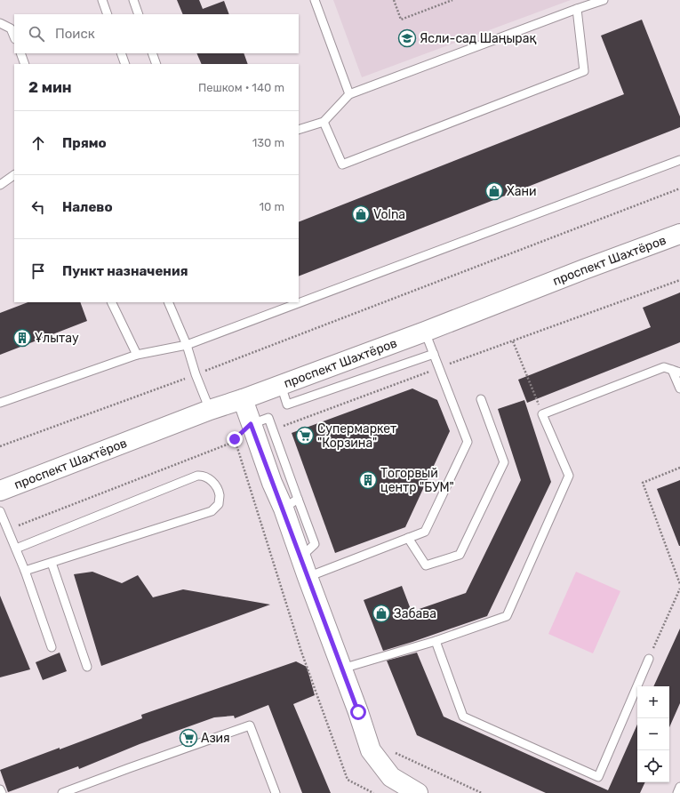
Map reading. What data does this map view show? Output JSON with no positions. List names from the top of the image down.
{
  "streets": {
    "street": ["проспект Шахтёров"]
  },
  "places": {
    "school or university": ["Ясли-сад Шаңырақ"],
    "shop": ["Хани", "Volna", "Забава"],
    "building": ["Ұлытау", "Тогорвый центр \"БУМ\""],
    "supermarket": ["Супермаркет \"Корзина\"", "Азия"]
  },
  "page": {
    "search": "Поиск",
    "heading": ["2 мин", "Пешком · 140 m"],
    "list": [
      ["Прямо", "130 m"],
      ["Налево", "10 m"],
      "Пункт назначения"
    ],
    "map_buttons": ["+", "−"]
  }
}
